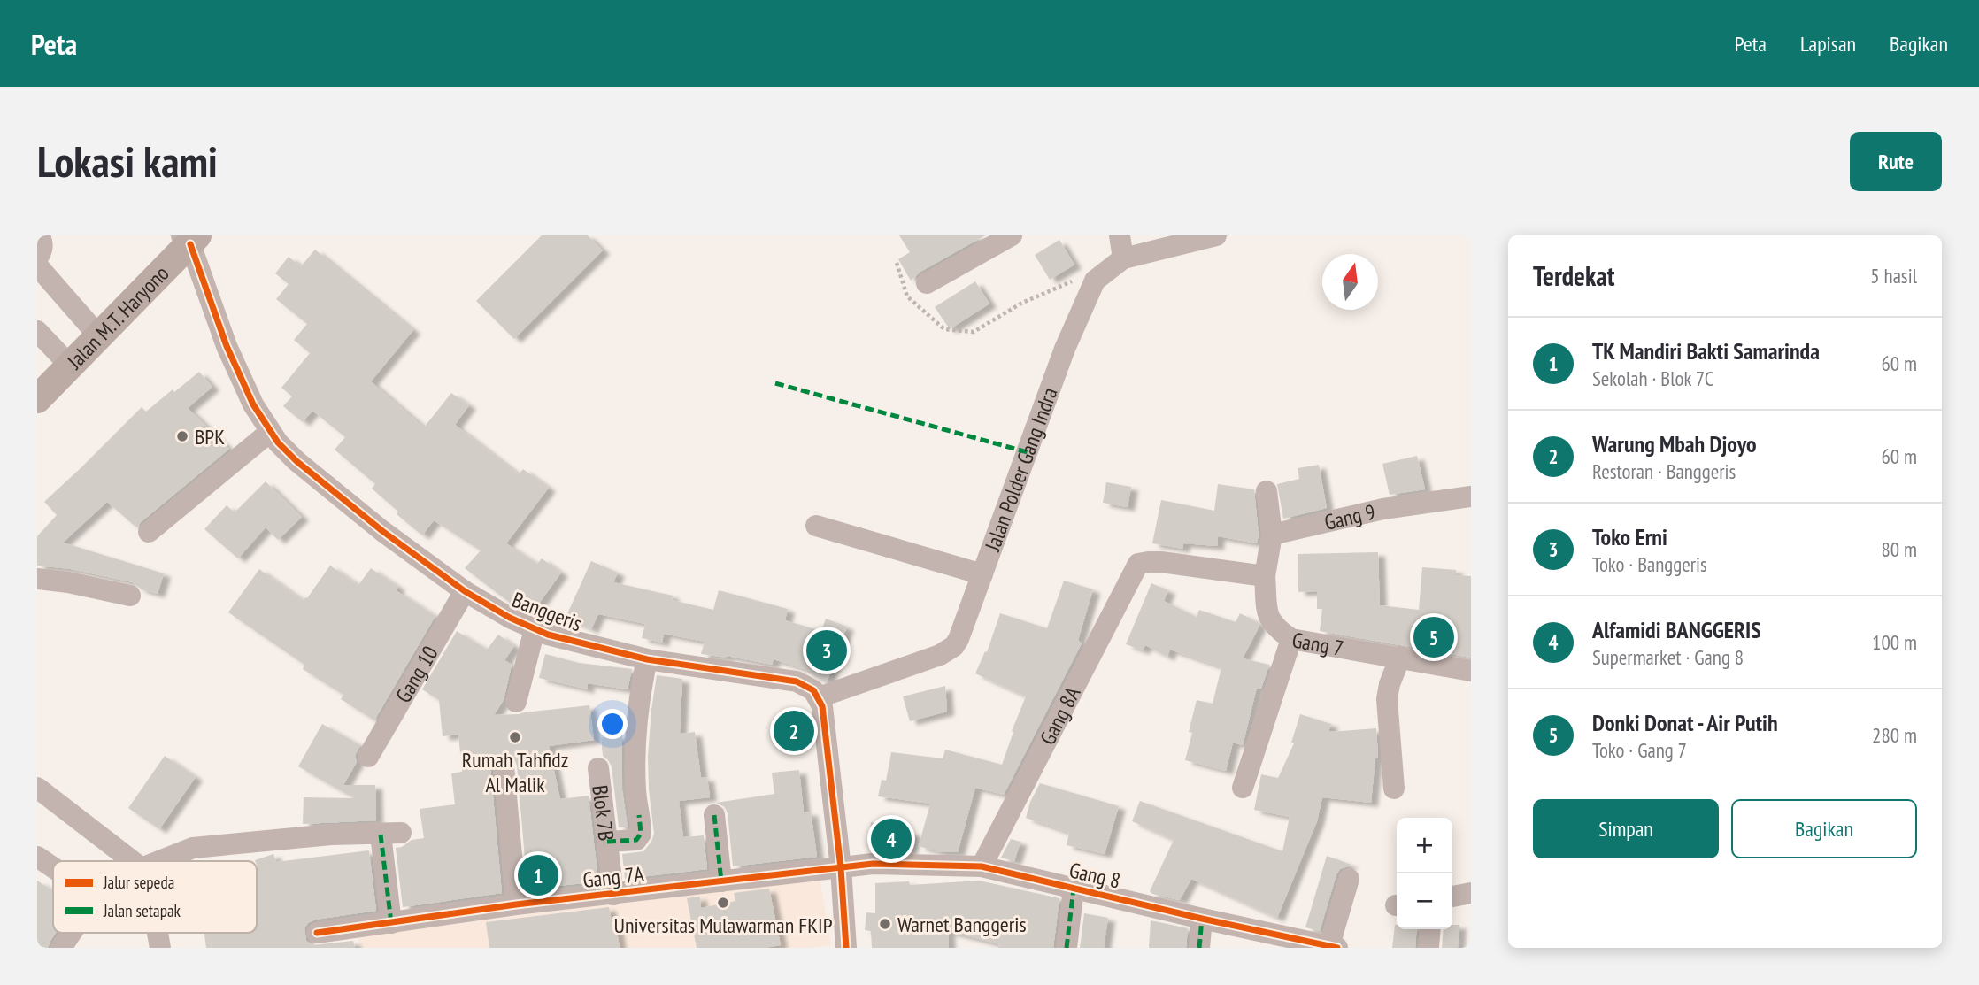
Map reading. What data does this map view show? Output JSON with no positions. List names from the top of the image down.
{
  "streets": {
    "main road": ["Jalan M.T. Haryono"],
    "street": [
      "Jalan Polder Gang Indra",
      "Gang 9",
      "Banggeris",
      "Gang 7",
      "Gang 10",
      "Gang 8A",
      "Blok 7B",
      "Gang 8",
      "Gang 7A"
    ]
  },
  "crossings": [
    ["Jalan M.T. Haryono", "Banggeris"],
    ["Jalan Polder Gang Indra", "Banggeris"],
    ["Banggeris", "Gang 10"],
    ["Gang 7", "Gang 8A"],
    ["Gang 8A", "Gang 8"],
    ["Blok 7B", "Gang 7A"],
    ["Gang 8", "Gang 7A"]
  ],
  "places": [
    "BPK",
    "Rumah Tahfidz Al Malik",
    "Universitas Mulawarman FKIP",
    "Warnet Banggeris"
  ],
  "legend": ["Jalur sepeda", "Jalan setapak"],
  "north": "top",
  "page": {
    "header": "Peta",
    "nav": ["Peta", "Lapisan", "Bagikan"],
    "buttons": [
      "Rute",
      ["Simpan", "Bagikan"]
    ],
    "title": "Lokasi kami",
    "heading": ["Terdekat", "5 hasil"],
    "list": [
      {
        "mark": "1",
        "name": "TK Mandiri Bakti Samarinda",
        "note": "Sekolah · Blok 7C",
        "value": "60 m"
      },
      {
        "mark": "2",
        "name": "Warung Mbah Djoyo",
        "note": "Restoran · Banggeris",
        "value": "60 m"
      },
      {
        "mark": "3",
        "name": "Toko Erni",
        "note": "Toko · Banggeris",
        "value": "80 m"
      },
      {
        "mark": "4",
        "name": "Alfamidi BANGGERIS",
        "note": "Supermarket · Gang 8",
        "value": "100 m"
      },
      {
        "mark": "5",
        "name": "Donki Donat - Air Putih",
        "note": "Toko · Gang 7",
        "value": "280 m"
      }
    ],
    "pins": [
      "5",
      "3",
      "2",
      "4",
      "1"
    ],
    "map_buttons": ["+", "−"]
  }
}
